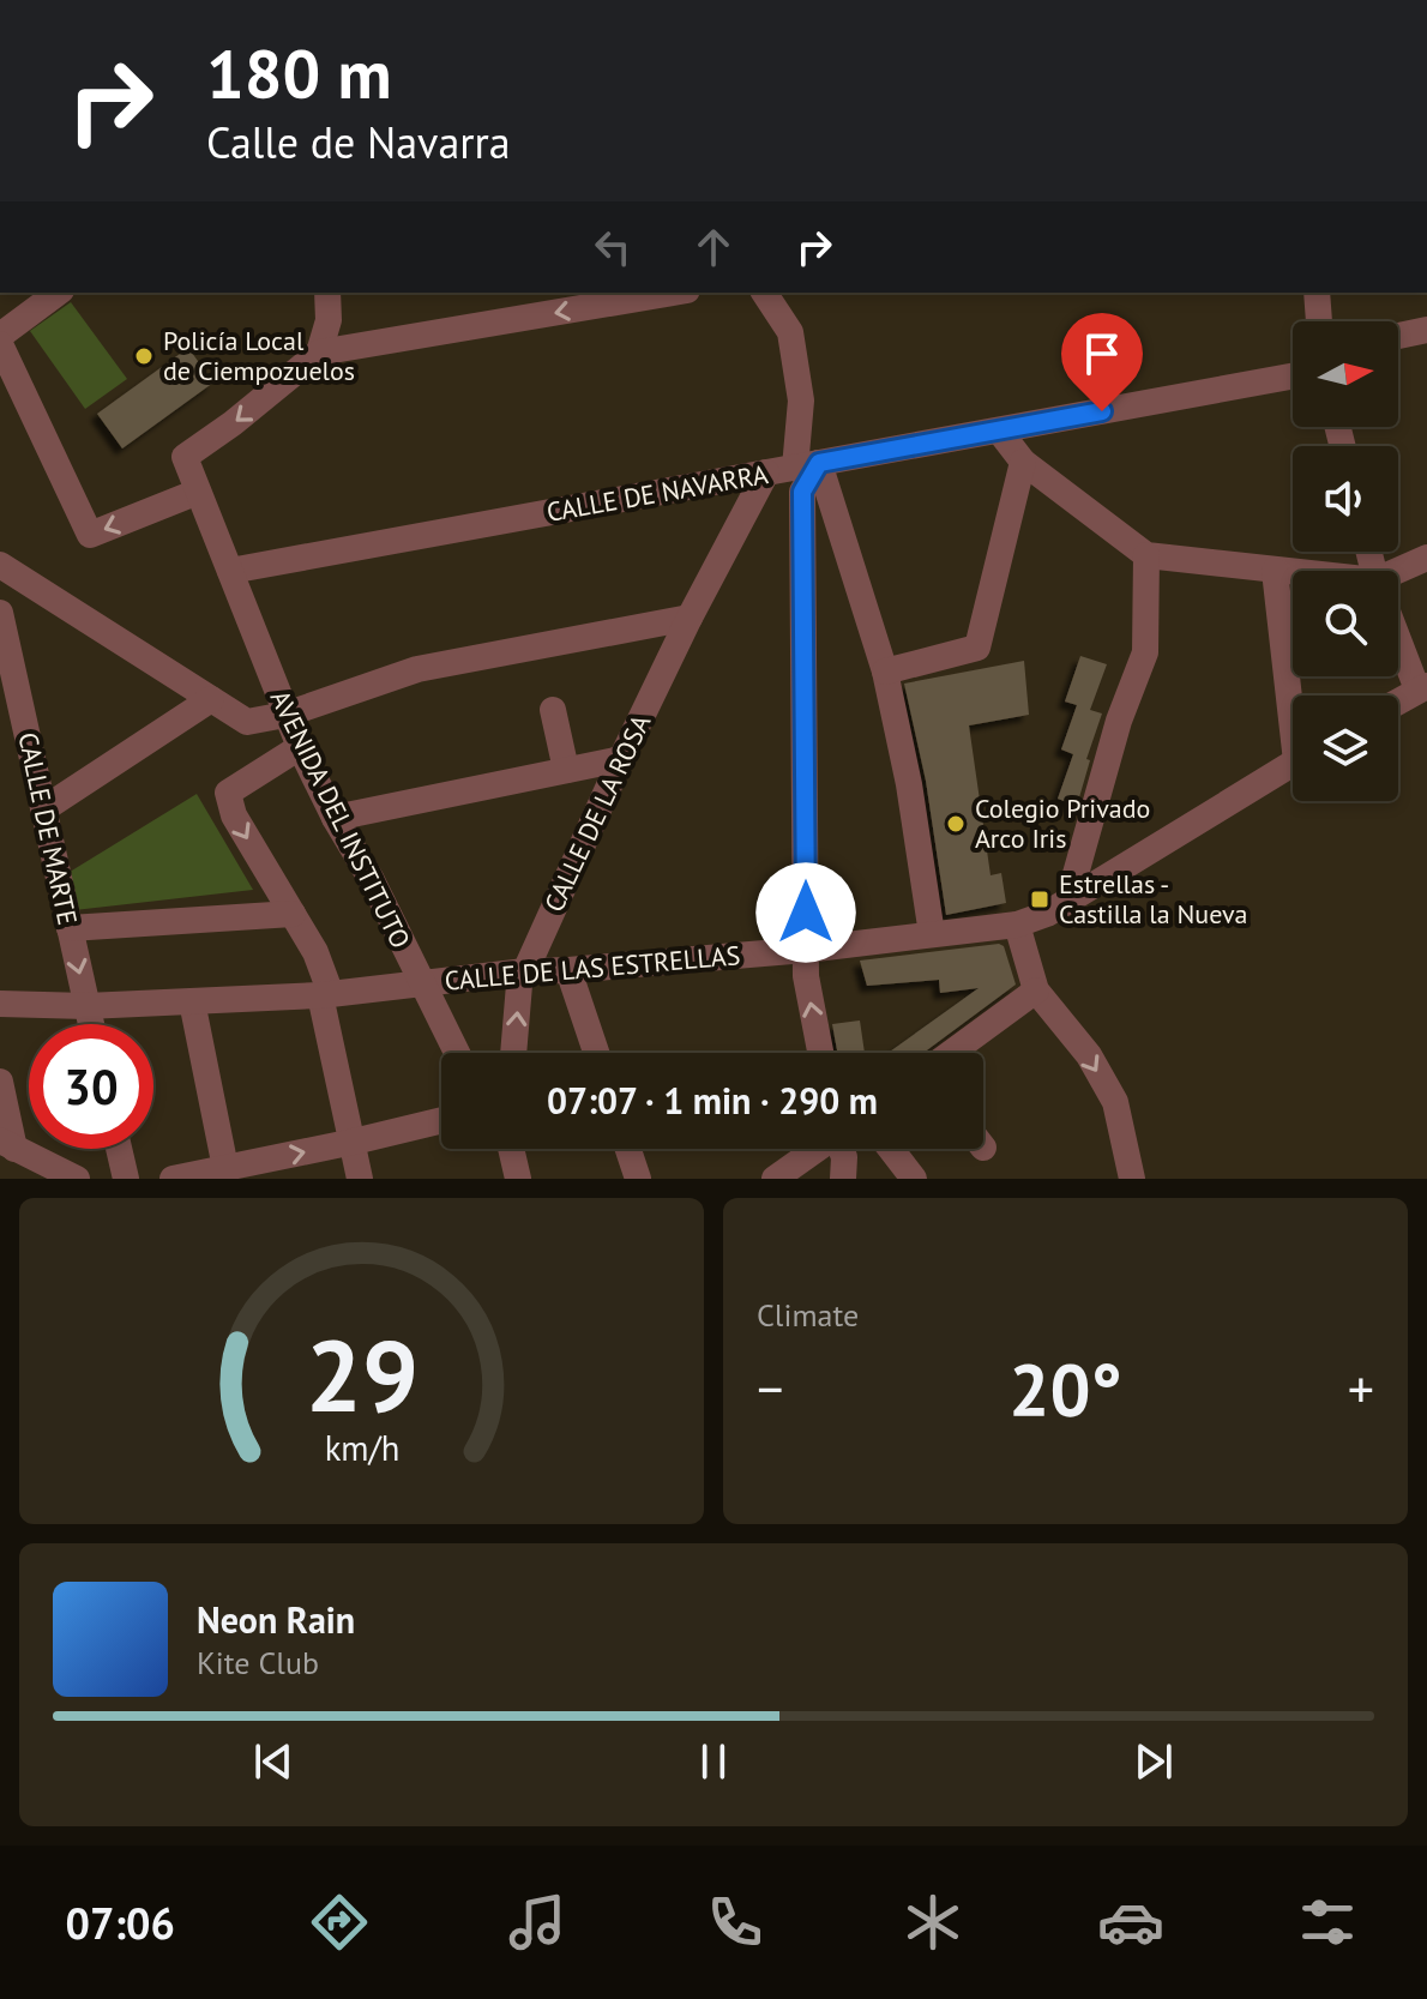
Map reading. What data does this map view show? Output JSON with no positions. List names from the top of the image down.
{
  "streets": {
    "street": [
      "CALLE DE NAVARRA",
      "CALLE DE LA ROSA",
      "AVENIDA DEL INSTITUTO",
      "CALLE DE MARTE",
      "CALLE DE LAS ESTRELLAS"
    ]
  },
  "crossings": [
    ["CALLE DE NAVARRA", "CALLE DE LA ROSA"],
    ["CALLE DE NAVARRA", "AVENIDA DEL INSTITUTO"],
    ["CALLE DE LA ROSA", "CALLE DE LAS ESTRELLAS"],
    ["AVENIDA DEL INSTITUTO", "CALLE DE LAS ESTRELLAS"],
    ["CALLE DE MARTE", "CALLE DE LAS ESTRELLAS"]
  ],
  "places": {
    "other": ["Policía Local de Ciempozuelos", "Colegio Privado Arco Iris"],
    "transit": ["Estrellas - Castilla la Nueva"]
  },
  "north": "right",
  "page": {
    "turn": ["180 m", "Calle de Navarra"],
    "limit": "30",
    "trip": "07:07 · 1 min · 290 m",
    "tile": "Climate",
    "heat": ["−", "20°", "+"],
    "song": ["Neon Rain", "Kite Club"],
    "tabs": "07:06",
    "gauge": ["29", "km/h"]
  }
}
